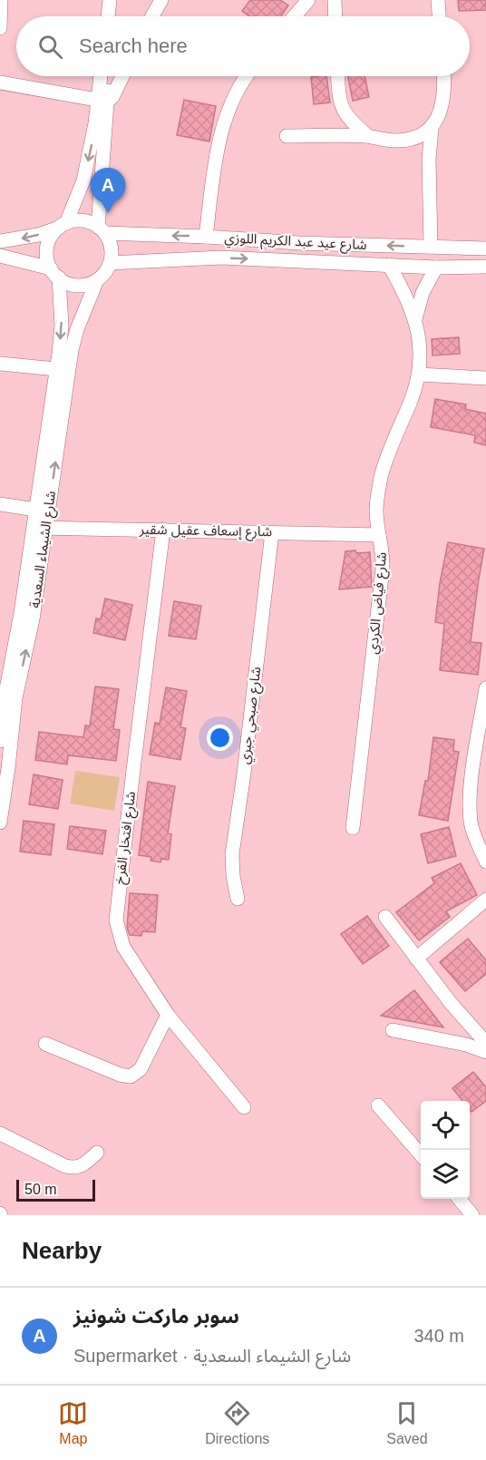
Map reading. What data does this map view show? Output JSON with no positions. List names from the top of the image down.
{
  "streets": {
    "street": [
      "شارع عيد عبد الكريم اللوزي",
      "شارع إسعاف عقيل شقير",
      "شارع الشيماء السعدية",
      "شارع فياض الكردي",
      "شارع صبحي جبري",
      "شارع افتخار الفرخ"
    ]
  },
  "crossings": [
    ["شارع عيد عبد الكريم اللوزي", "شارع الشيماء السعدية"],
    ["شارع عيد عبد الكريم اللوزي", "شارع فياض الكردي"],
    ["شارع إسعاف عقيل شقير", "شارع الشيماء السعدية"],
    ["شارع إسعاف عقيل شقير", "شارع فياض الكردي"],
    ["شارع إسعاف عقيل شقير", "شارع صبحي جبري"],
    ["شارع إسعاف عقيل شقير", "شارع افتخار الفرخ"]
  ],
  "scale_bar": "50 m",
  "page": {
    "search": "Search here",
    "pins": "A",
    "scale": "50 m",
    "heading": "Nearby",
    "list": [
      {
        "mark": "A",
        "name": "سوبر ماركت شونيز",
        "note": "Supermarket · شارع الشيماء السعدية",
        "value": "340 m"
      }
    ],
    "nav": ["Map", "Directions", "Saved"]
  }
}
